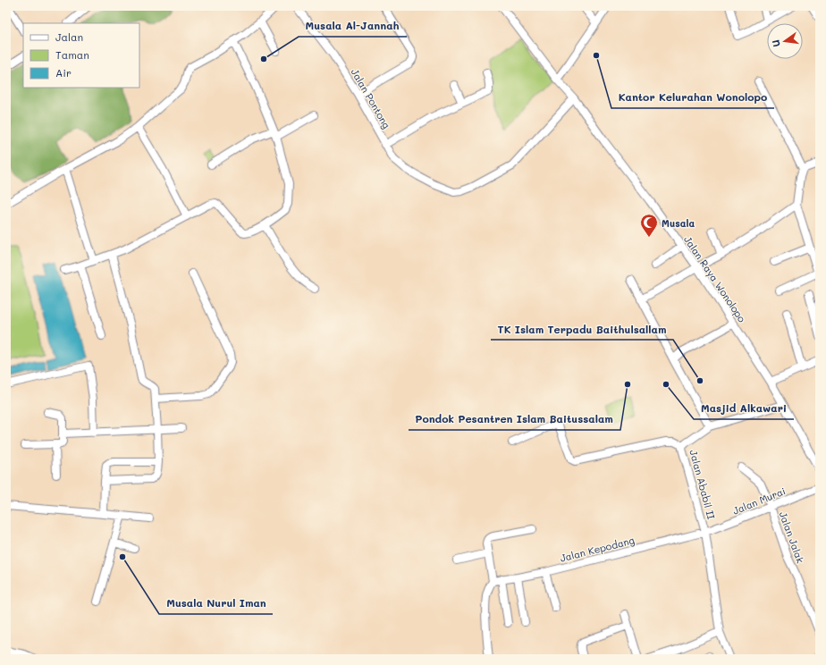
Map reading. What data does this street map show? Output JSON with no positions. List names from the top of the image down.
{
  "streets": {
    "street": [
      "Jalan Pontong",
      "Jalan Raya Wonolopo",
      "Jalan Ababil II",
      "Jalan Murai",
      "Jalan Jalak",
      "Jalan Kepodang"
    ]
  },
  "crossings": [
    ["Jalan Raya Wonolopo", "Jalan Ababil II"],
    ["Jalan Ababil II", "Jalan Murai"],
    ["Jalan Ababil II", "Jalan Kepodang"],
    ["Jalan Murai", "Jalan Jalak"],
    ["Jalan Murai", "Jalan Kepodang"]
  ],
  "places": {
    "other": [
      "Kantor Kelurahan Wonolopo",
      "Musala Al-Jannah",
      "TK Islam Terpadu Baithulsallam",
      "Pondok Pesantren Islam Baitussalam",
      "Masjid Alkawari",
      "Musala Nurul Iman"
    ],
    "mosque": ["Musala"]
  },
  "legend": ["Jalan", "Taman", "Air"],
  "north": "left"
}
